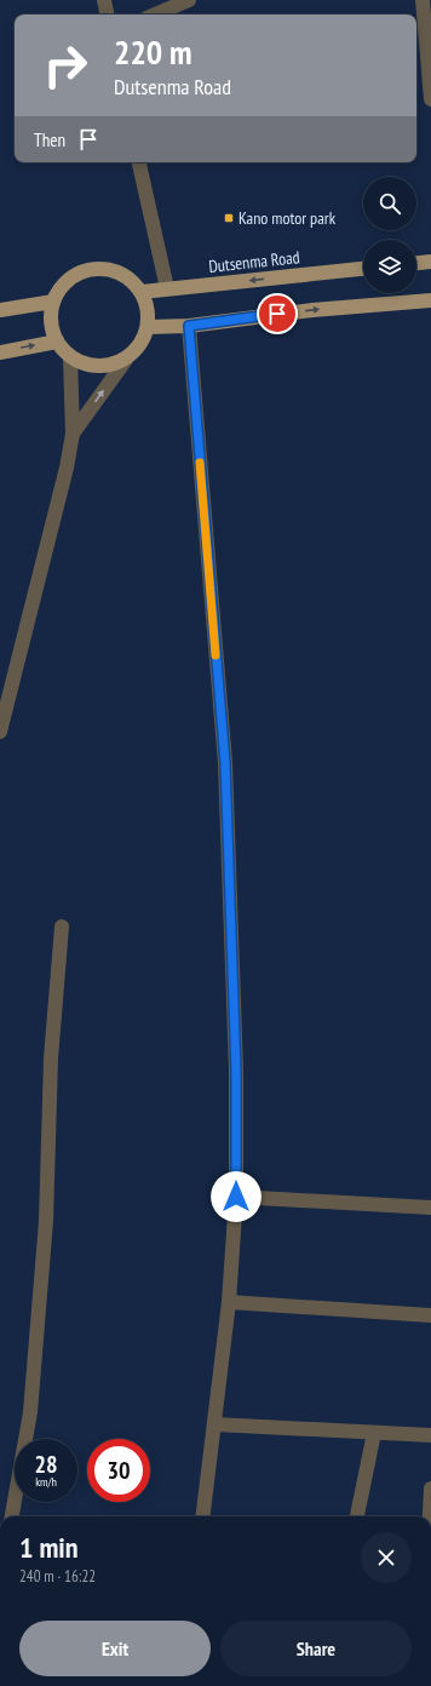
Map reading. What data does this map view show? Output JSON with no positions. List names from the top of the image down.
{
  "streets": {
    "main road": ["Dutsenma Road"]
  },
  "places": {
    "transit": ["Kano motor park"]
  },
  "page": {
    "turn": ["220 m", "Dutsenma Road"],
    "then": "Then",
    "speed": "28 km/h",
    "limit": "30",
    "heading": ["1 min", "240 m · 16:22"],
    "buttons": ["Exit", "Share"]
  }
}
